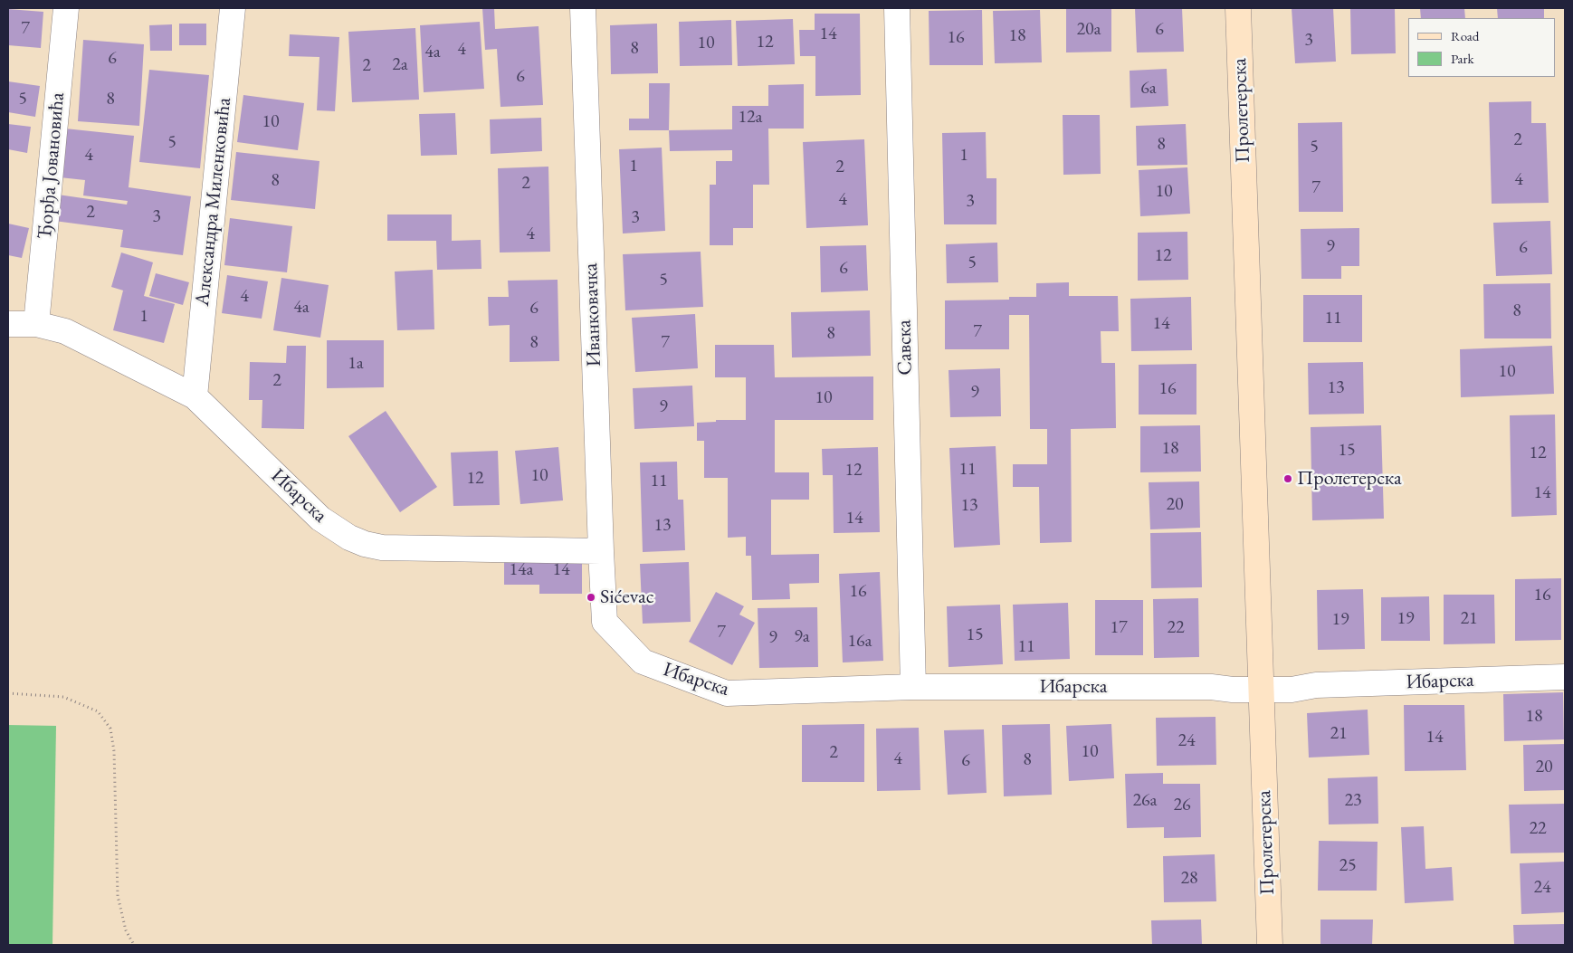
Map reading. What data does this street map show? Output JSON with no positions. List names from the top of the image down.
{
  "streets": {
    "street": [
      "Пролетерска",
      "Ђорђа Јовановића",
      "Александра Миленковића",
      "Иванковачка",
      "Савска",
      "Ибарска"
    ]
  },
  "crossings": [
    ["Пролетерска", "Ибарска"],
    ["Ђорђа Јовановића", "Ибарска"],
    ["Александра Миленковића", "Ибарска"],
    ["Иванковачка", "Ибарска"],
    ["Савска", "Ибарска"]
  ],
  "places": ["Пролетерска", "Sićevac"],
  "house_numbers": [
    "7",
    "20a",
    "6",
    "14",
    "18",
    "16",
    "3",
    "12",
    "10",
    "8",
    "4",
    "4a",
    "6",
    "2a",
    "2",
    "6",
    "6a",
    "5",
    "8",
    "12a",
    "10",
    "2",
    "5",
    "8",
    "5",
    "4",
    "1",
    "1",
    "2",
    "4",
    "8",
    "2",
    "7",
    "10",
    "4",
    "3",
    "2",
    "3",
    "3",
    "4",
    "9",
    "6",
    "12",
    "5",
    "6",
    "5",
    "4",
    "4a",
    "6",
    "8",
    "1",
    "11",
    "14",
    "7",
    "8",
    "8",
    "7",
    "1a",
    "10",
    "2",
    "13",
    "16",
    "9",
    "10",
    "9",
    "18",
    "15",
    "12",
    "11",
    "12",
    "10",
    "12",
    "11",
    "14",
    "20",
    "13",
    "14",
    "13",
    "14a",
    "14",
    "16",
    "16",
    "19",
    "21",
    "19",
    "17",
    "22",
    "7",
    "15",
    "9a",
    "9",
    "16a",
    "11",
    "18",
    "21",
    "14",
    "24",
    "10",
    "2",
    "4",
    "8",
    "6",
    "20",
    "26a",
    "23",
    "26",
    "22",
    "25",
    "28",
    "24"
  ],
  "legend": ["Road", "Park"]
}
